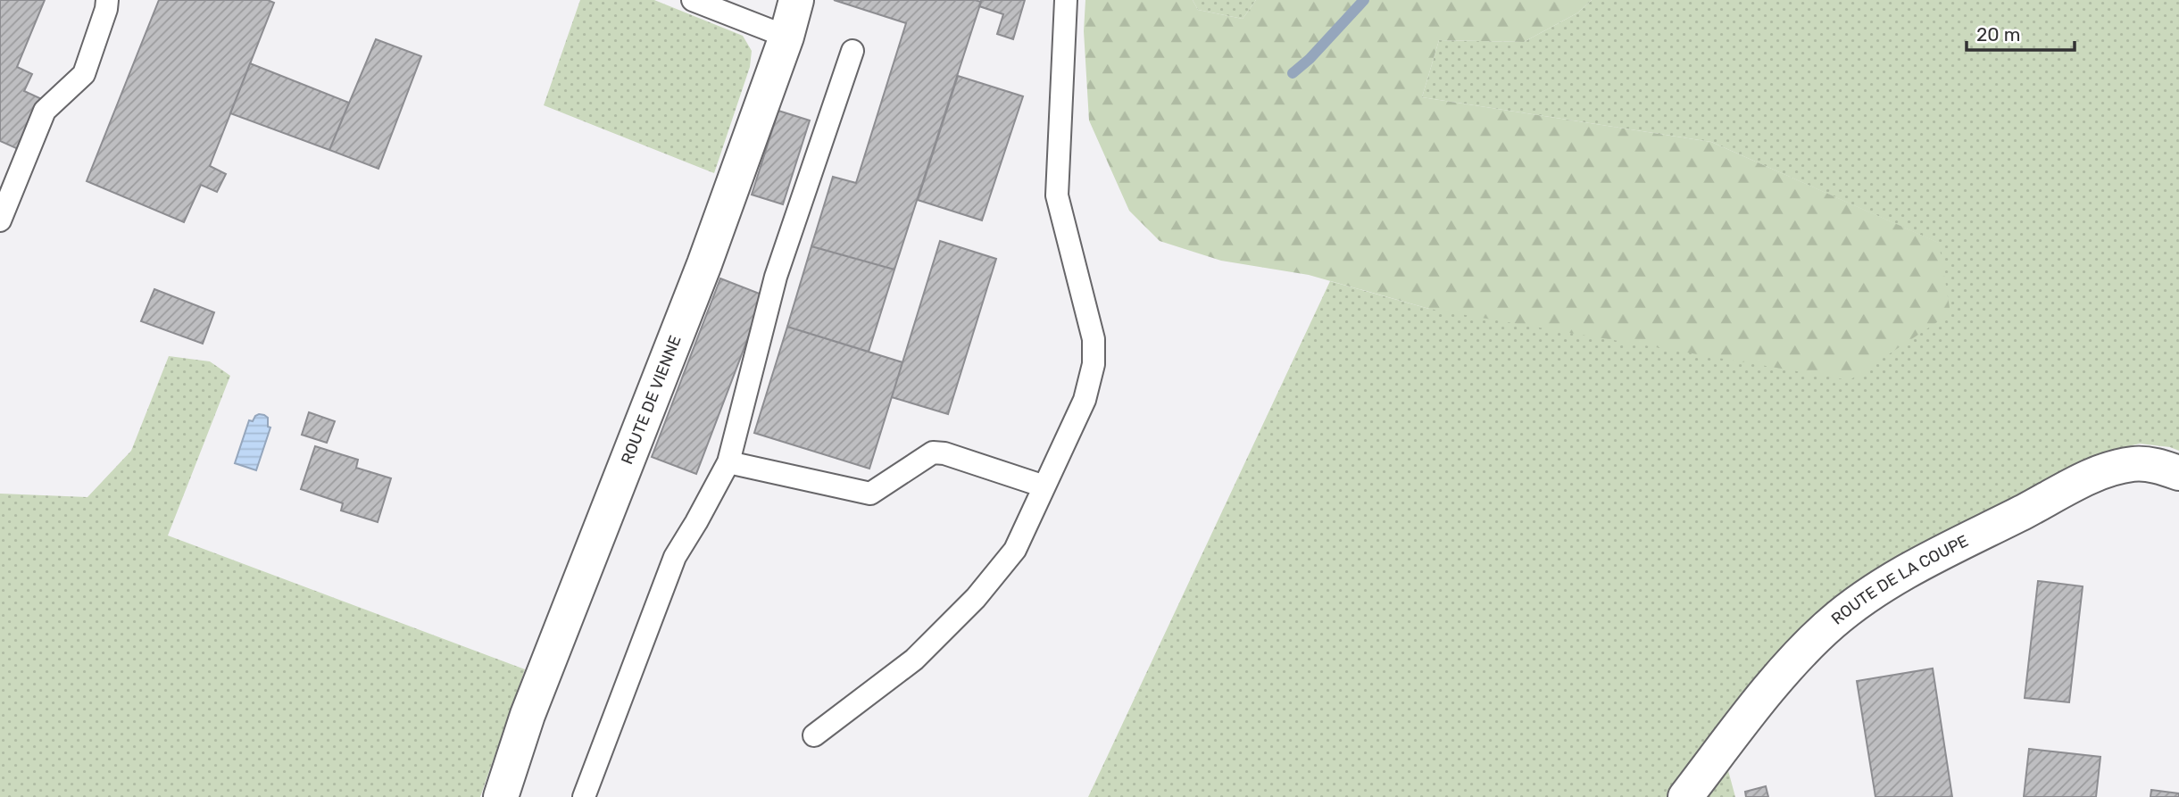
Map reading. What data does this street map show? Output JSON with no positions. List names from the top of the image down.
{
  "streets": {
    "street": ["ROUTE DE VIENNE", "ROUTE DE LA COUPE"]
  },
  "scale_bar": "20 m"
}
